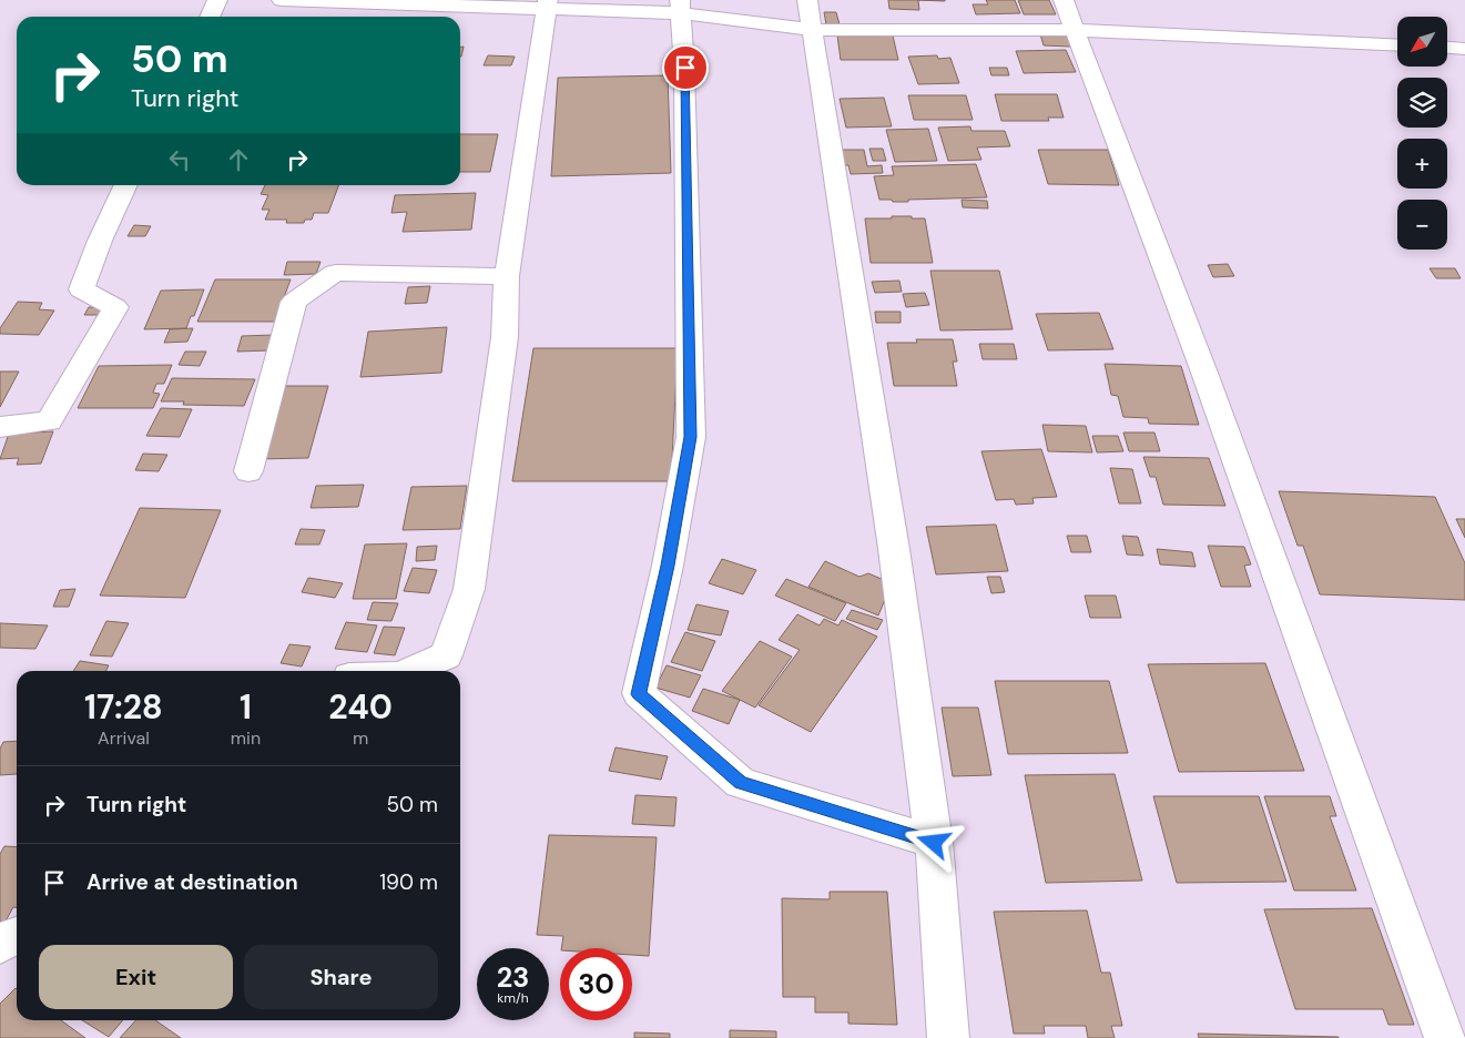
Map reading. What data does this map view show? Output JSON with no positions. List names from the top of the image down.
{
  "north": "bottom left",
  "page": {
    "map_buttons": ["+", "−"],
    "turn": ["50 m", "Turn right"],
    "eta": [
      "17:28",
      "Arrival",
      "1",
      "min",
      "240",
      "m"
    ],
    "list": [
      {
        "name": "Turn right",
        "value": "50 m"
      },
      {
        "name": "Arrive at destination",
        "value": "190 m"
      }
    ],
    "buttons": ["Exit", "Share"],
    "speed": "23 km/h",
    "limit": "30"
  }
}
